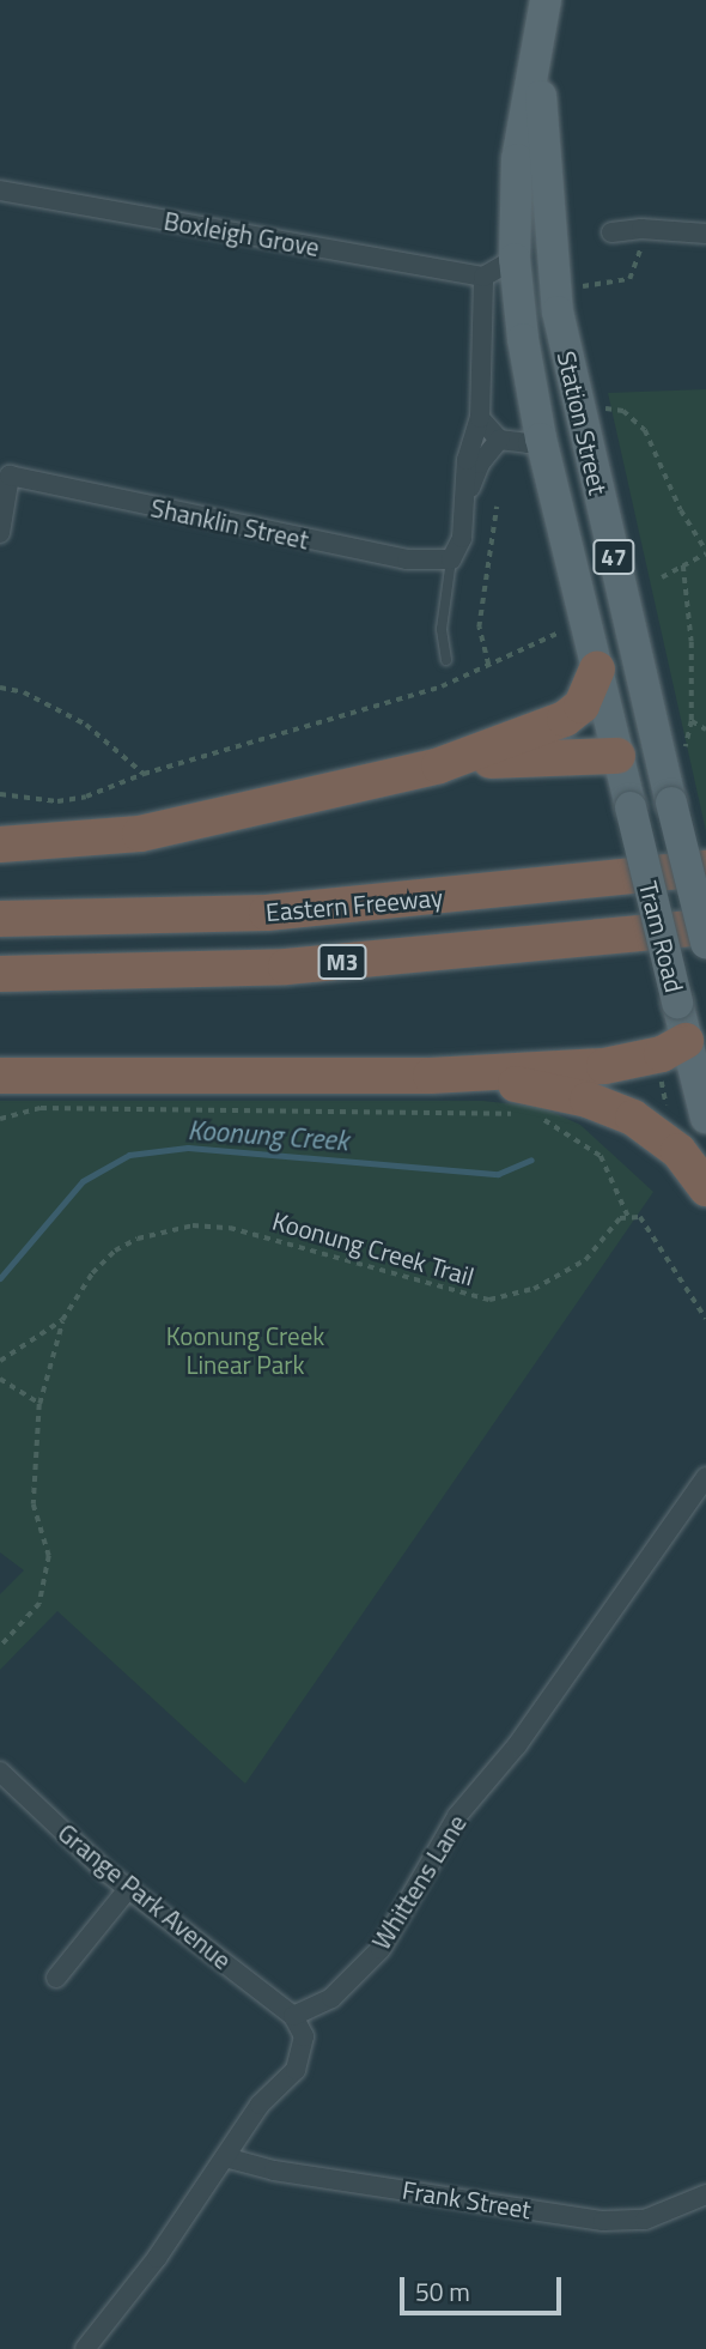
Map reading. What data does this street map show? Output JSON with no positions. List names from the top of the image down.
{
  "streets": {
    "highway": ["Eastern Freeway", "M3"],
    "main road": ["Station Street", "47", "Tram Road"],
    "street": [
      "Boxleigh Grove",
      "Shanklin Street",
      "Whittens Lane",
      "Grange Park Avenue",
      "Frank Street"
    ],
    "path": ["Koonung Creek Trail"]
  },
  "crossings": [
    ["Station Street", "Tram Road"],
    ["Whittens Lane", "Grange Park Avenue"]
  ],
  "water": ["Koonung Creek"],
  "parks": ["Koonung Creek Linear Park"],
  "scale_bar": "50 m"
}
